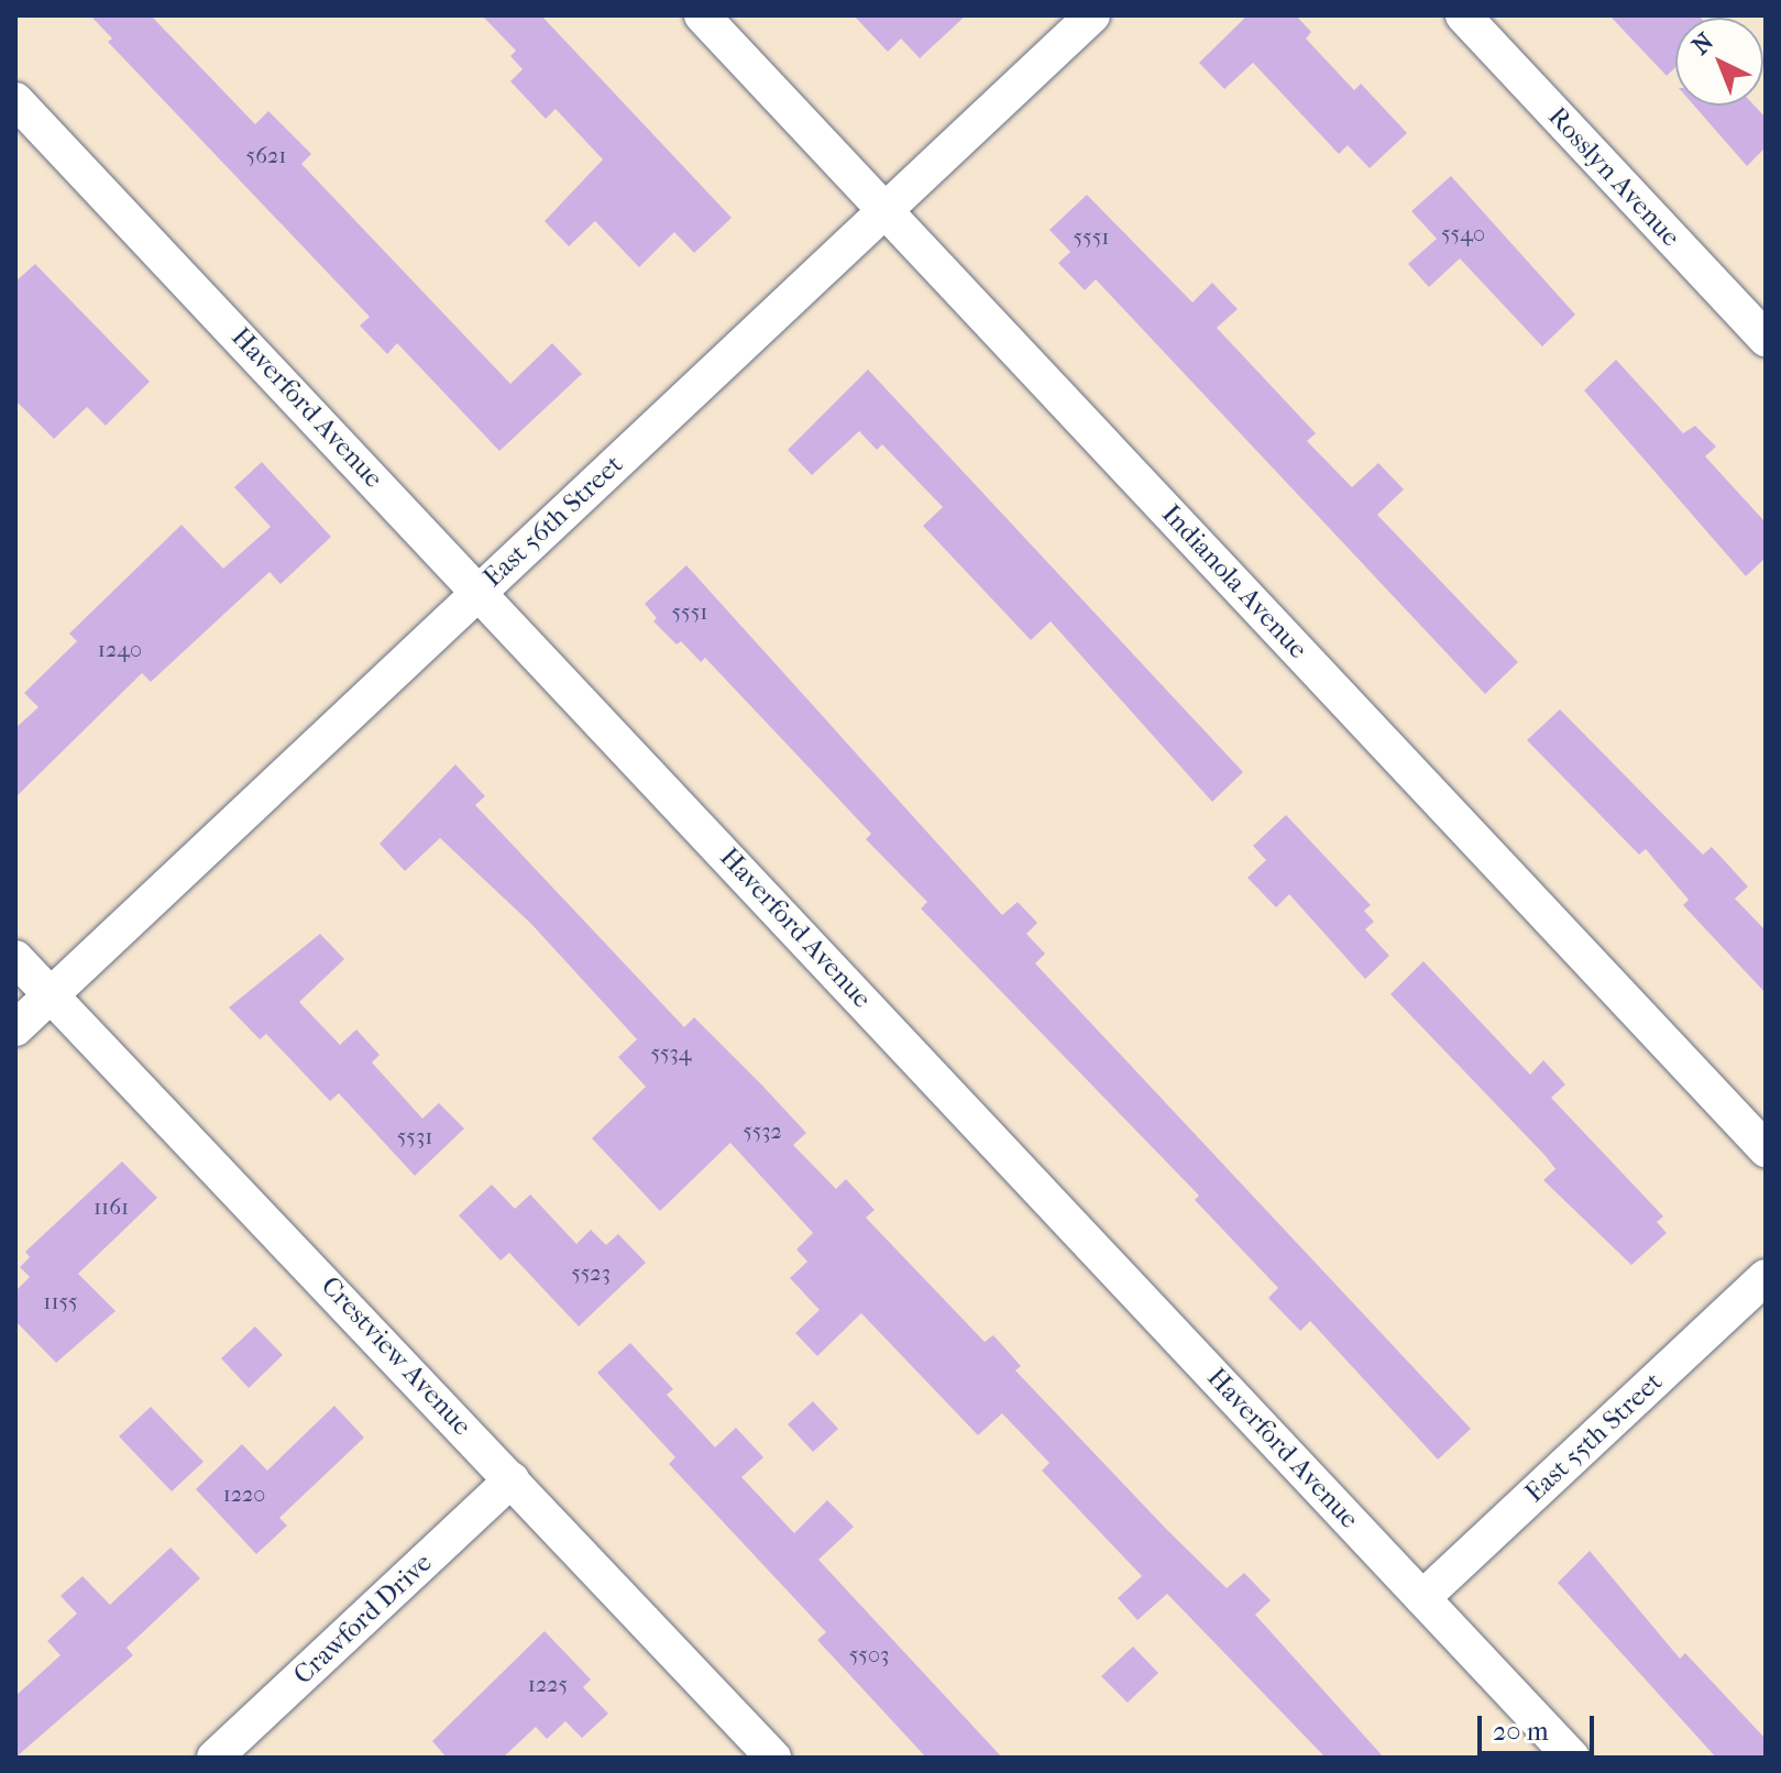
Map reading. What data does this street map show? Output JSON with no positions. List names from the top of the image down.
{
  "streets": {
    "street": [
      "Rosslyn Avenue",
      "Haverford Avenue",
      "East 56th Street",
      "Indianola Avenue",
      "Crestview Avenue",
      "East 55th Street",
      "Crawford Drive"
    ]
  },
  "crossings": [
    ["Haverford Avenue", "East 56th Street"],
    ["Haverford Avenue", "East 55th Street"],
    ["East 56th Street", "Indianola Avenue"],
    ["East 56th Street", "Crestview Avenue"],
    ["Crestview Avenue", "Crawford Drive"]
  ],
  "house_numbers": [
    "5621",
    "5540",
    "5551",
    "5551",
    "1240",
    "5534",
    "5532",
    "5531",
    "1161",
    "5523",
    "1155",
    "1220",
    "5503",
    "1225"
  ],
  "scale_bar": "20 m",
  "north": "top left"
}
